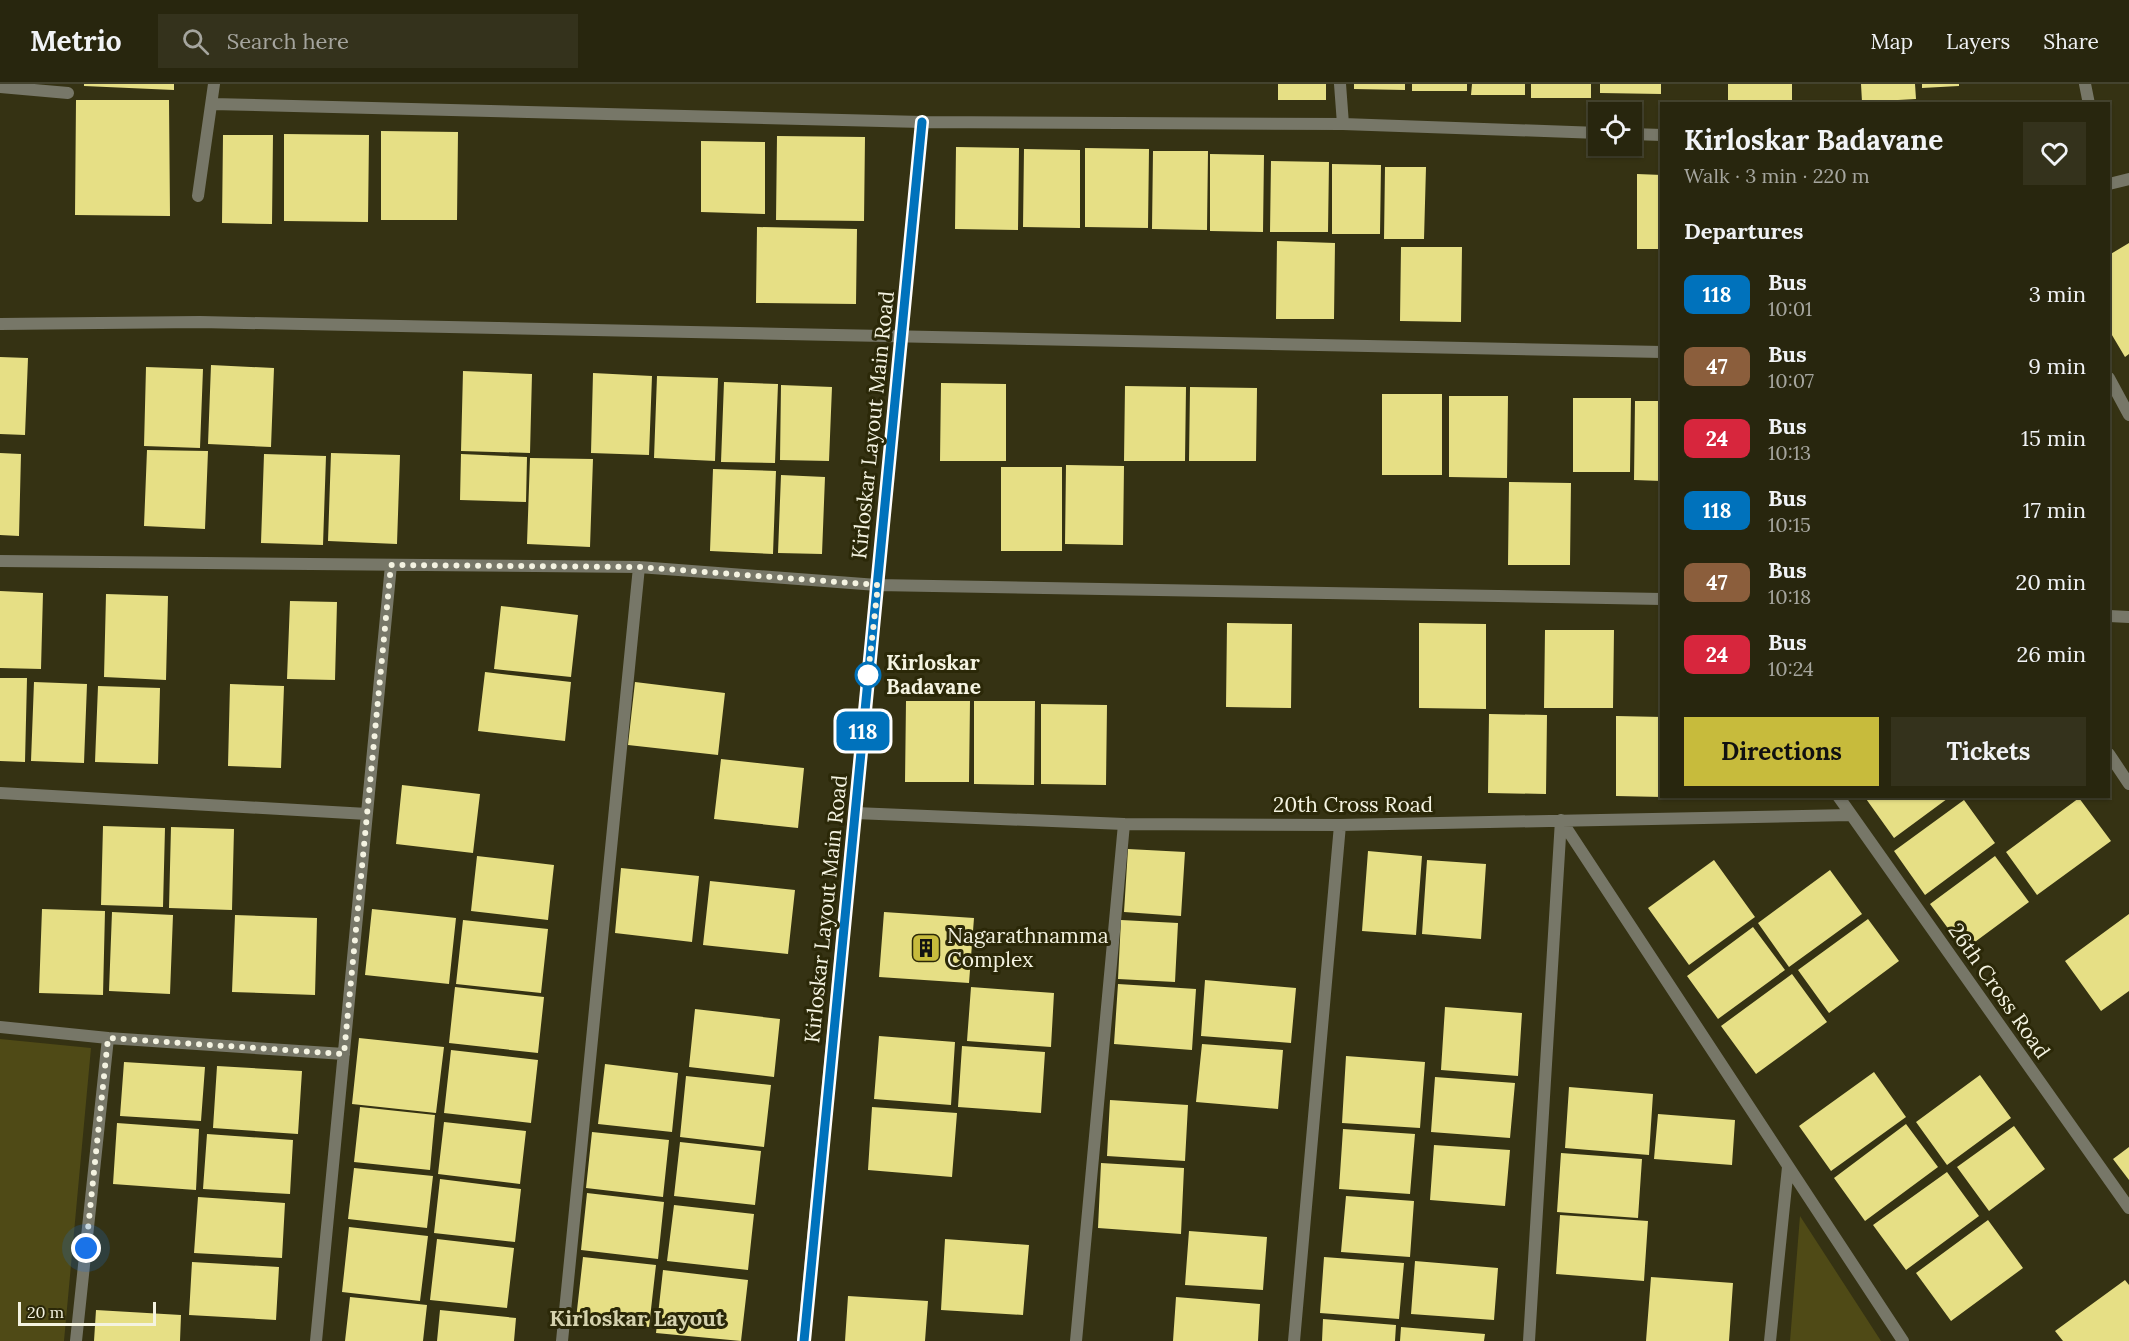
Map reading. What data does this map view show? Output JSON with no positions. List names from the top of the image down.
{
  "streets": {
    "street": ["Kirloskar Layout Main Road", "20th Cross Road", "26th Cross Road"]
  },
  "crossings": [
    ["Kirloskar Layout Main Road", "20th Cross Road"],
    ["20th Cross Road", "26th Cross Road"]
  ],
  "districts": ["Kirloskar Layout"],
  "places": {
    "other": ["Kirloskar Badavane"],
    "building": ["Nagarathnamma Complex"]
  },
  "lines": ["bus line 118"],
  "scale_bar": "20 m",
  "page": {
    "header": "Metrio",
    "search": "Search here",
    "nav": ["Map", "Layers", "Share"],
    "on_map": "118",
    "heading": [
      ["Kirloskar Badavane", "Walk · 3 min · 220 m"],
      "Departures"
    ],
    "list": [
      {
        "mark": "118",
        "name": "Bus",
        "note": "10:01",
        "value": "3 min"
      },
      {
        "mark": "47",
        "name": "Bus",
        "note": "10:07",
        "value": "9 min"
      },
      {
        "mark": "24",
        "name": "Bus",
        "note": "10:13",
        "value": "15 min"
      },
      {
        "mark": "118",
        "name": "Bus",
        "note": "10:15",
        "value": "17 min"
      },
      {
        "mark": "47",
        "name": "Bus",
        "note": "10:18",
        "value": "20 min"
      },
      {
        "mark": "24",
        "name": "Bus",
        "note": "10:24",
        "value": "26 min"
      }
    ],
    "buttons": ["Directions", "Tickets"],
    "scale": "20 m"
  }
}
